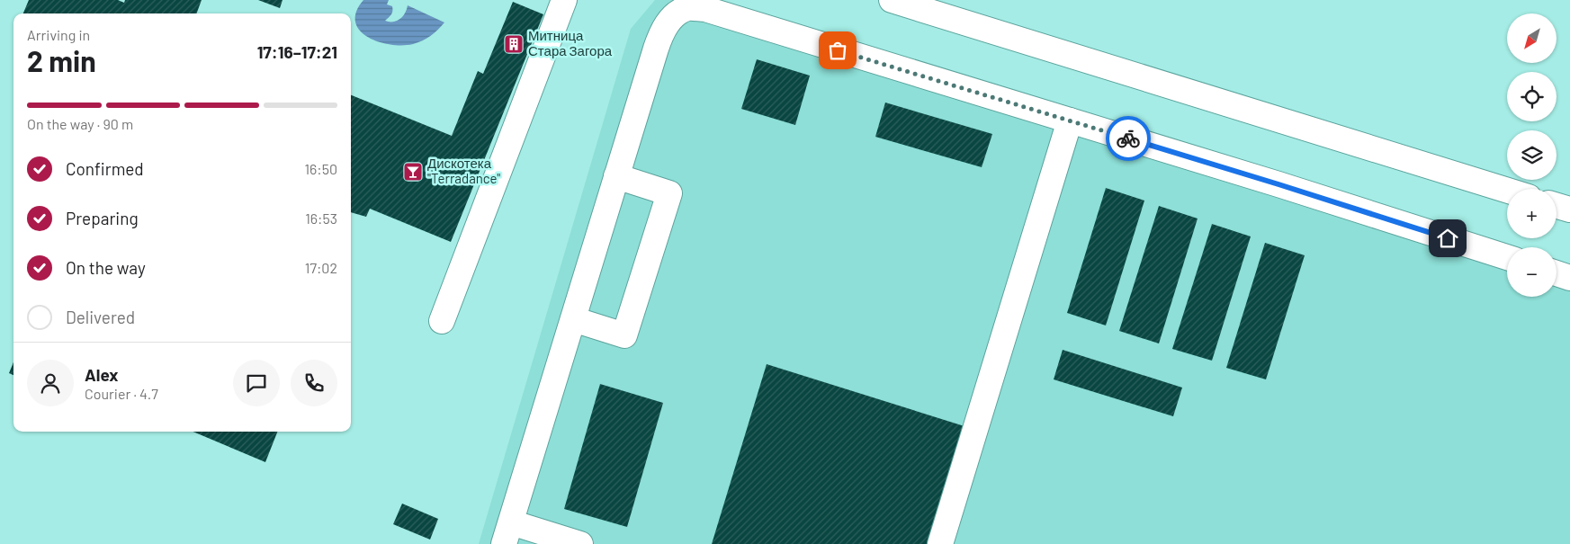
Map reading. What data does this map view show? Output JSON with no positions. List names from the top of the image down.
{
  "places": {
    "building": ["Митница Стара Загора"],
    "bar": ["Дискотека \"Terradance\""]
  },
  "north": "bottom left",
  "page": {
    "map_buttons": ["+", "−"],
    "heading": ["2 min", "Arriving in", "17:16–17:21"],
    "panel": ["Alex", "Courier · 4.7"],
    "bar": "On the way · 90 m",
    "list": [
      ["Confirmed", "16:50"],
      ["Preparing", "16:53"],
      ["On the way", "17:02"],
      "Delivered"
    ]
  }
}
